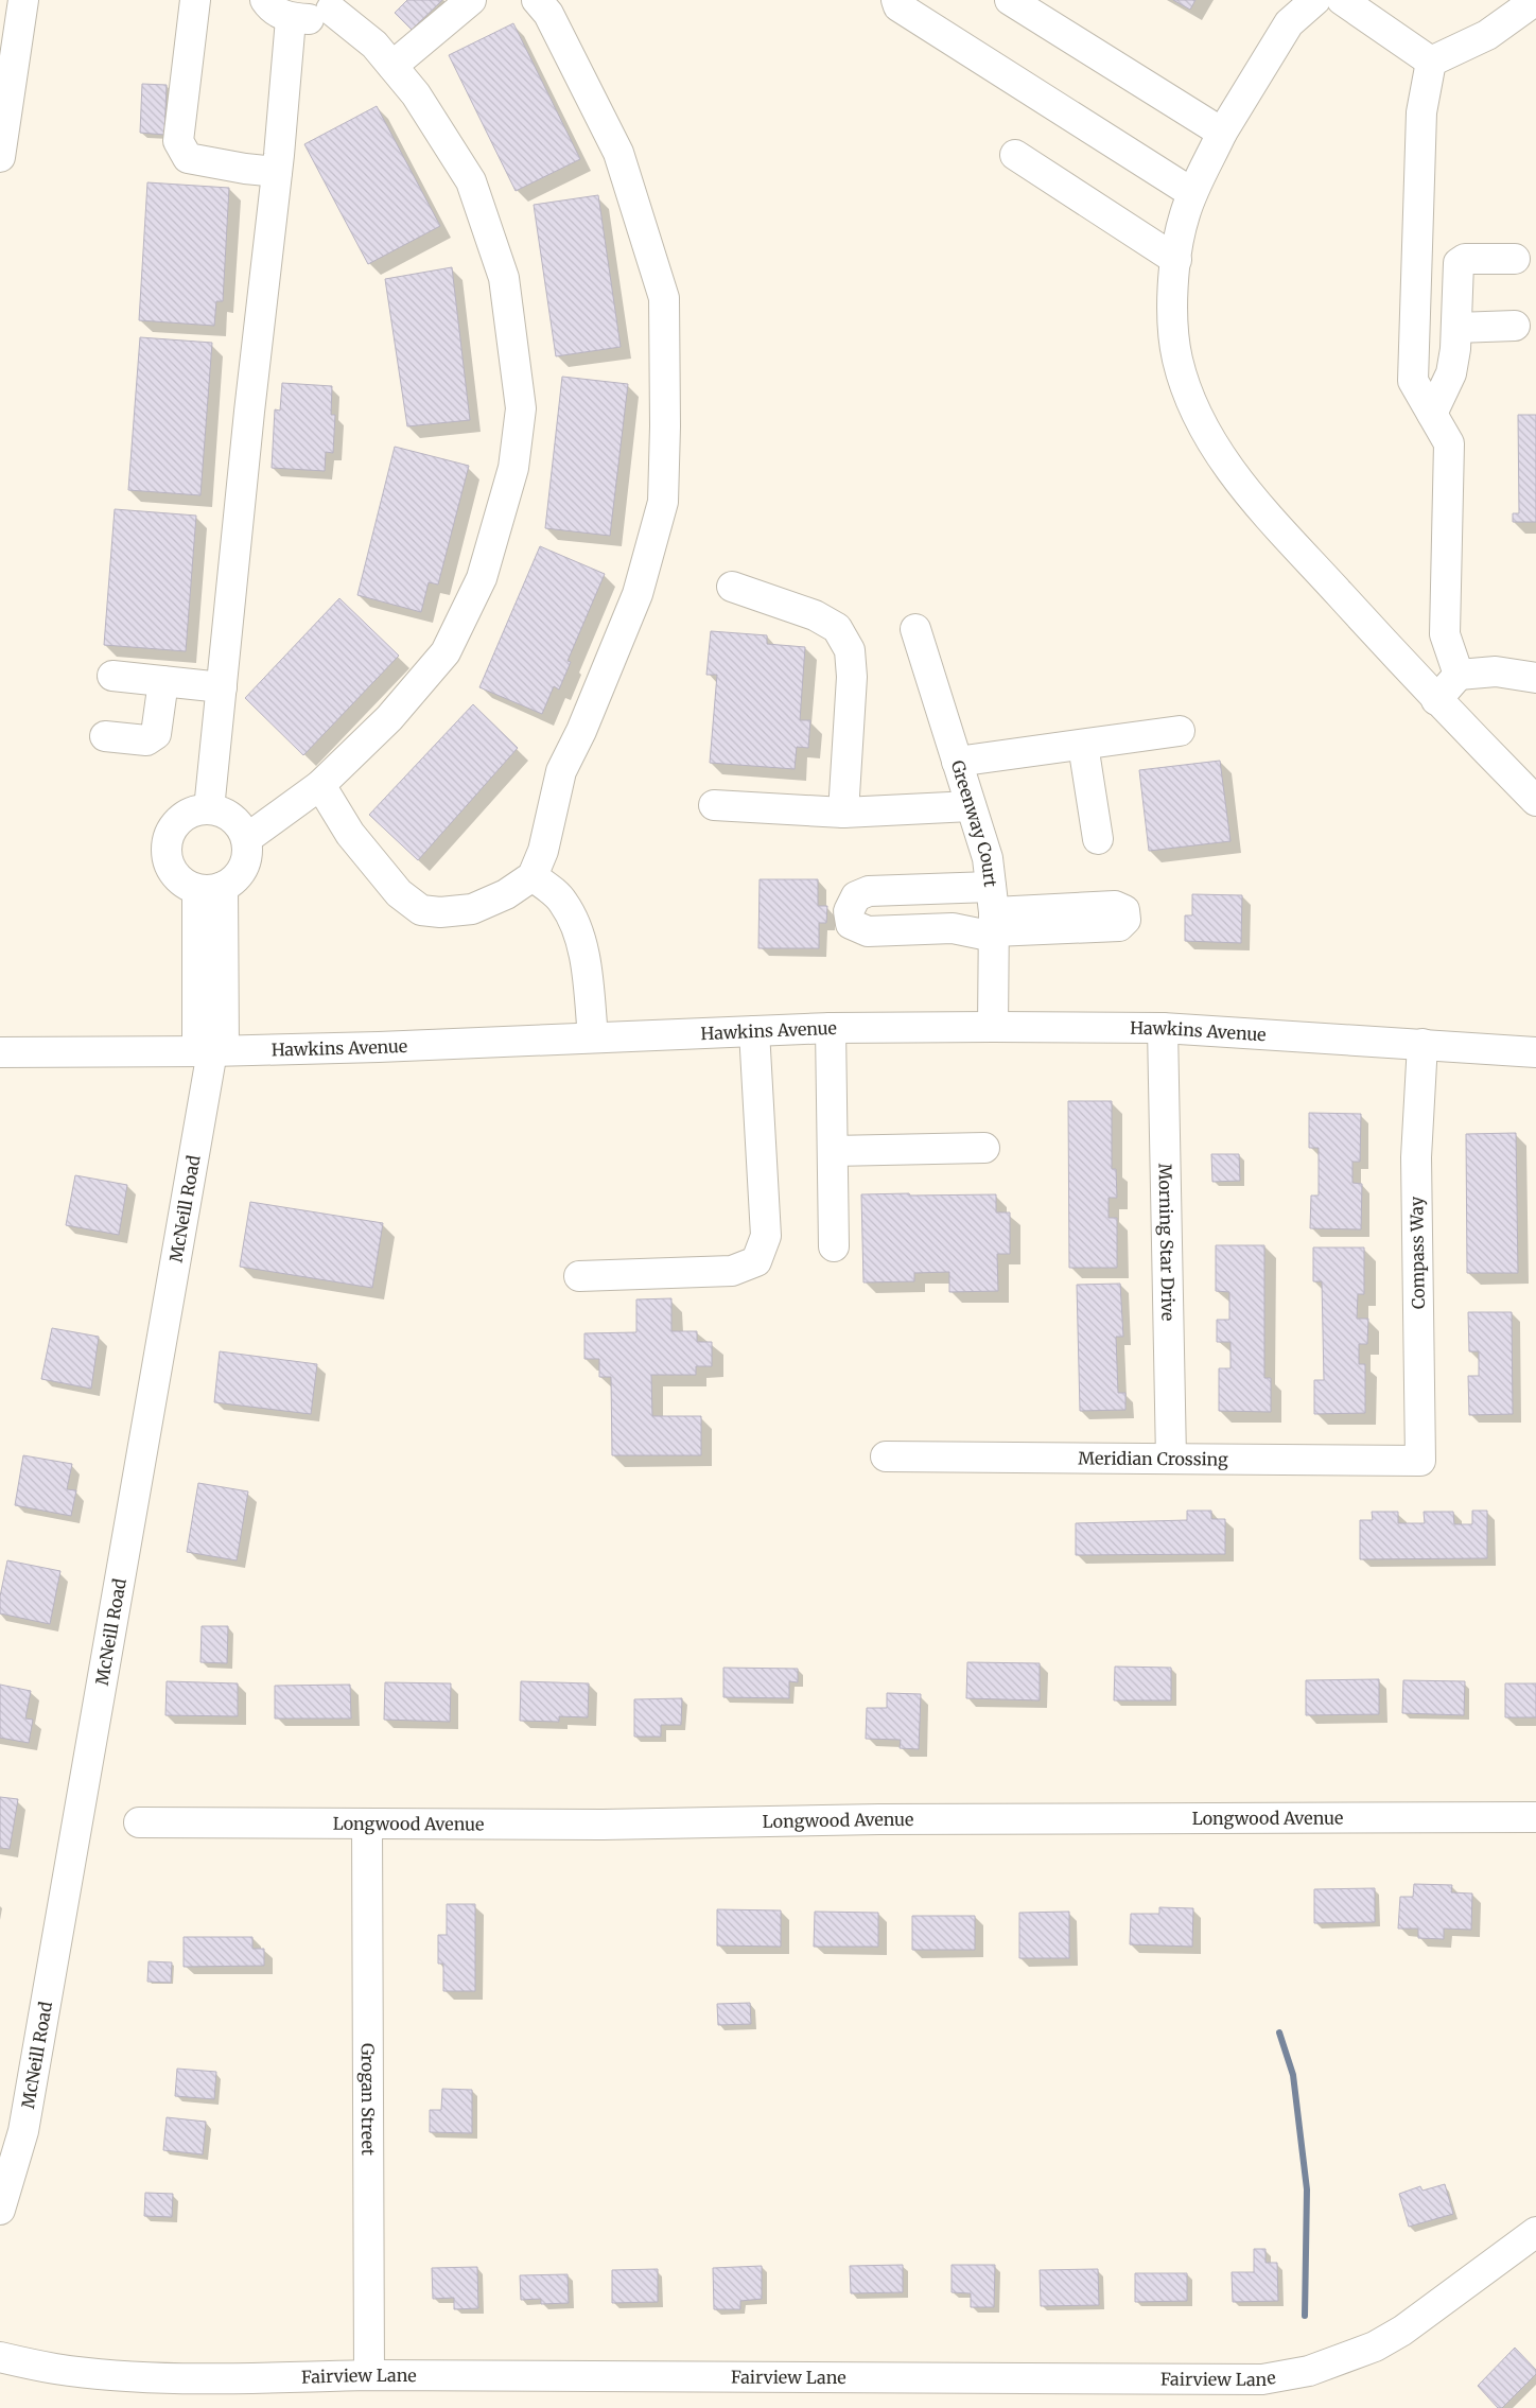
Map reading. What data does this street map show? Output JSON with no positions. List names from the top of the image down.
{
  "streets": {
    "main road": [
      "Greenway Court",
      "Hawkins Avenue",
      "McNeill Road",
      "Morning Star Drive",
      "Compass Way",
      "Meridian Crossing",
      "Longwood Avenue",
      "Grogan Street",
      "Fairview Lane"
    ]
  },
  "crossings": [
    ["Greenway Court", "Hawkins Avenue"],
    ["Hawkins Avenue", "McNeill Road"],
    ["Hawkins Avenue", "Morning Star Drive"],
    ["Hawkins Avenue", "Compass Way"],
    ["Morning Star Drive", "Meridian Crossing"],
    ["Compass Way", "Meridian Crossing"],
    ["Longwood Avenue", "Grogan Street"],
    ["Grogan Street", "Fairview Lane"]
  ]
}
